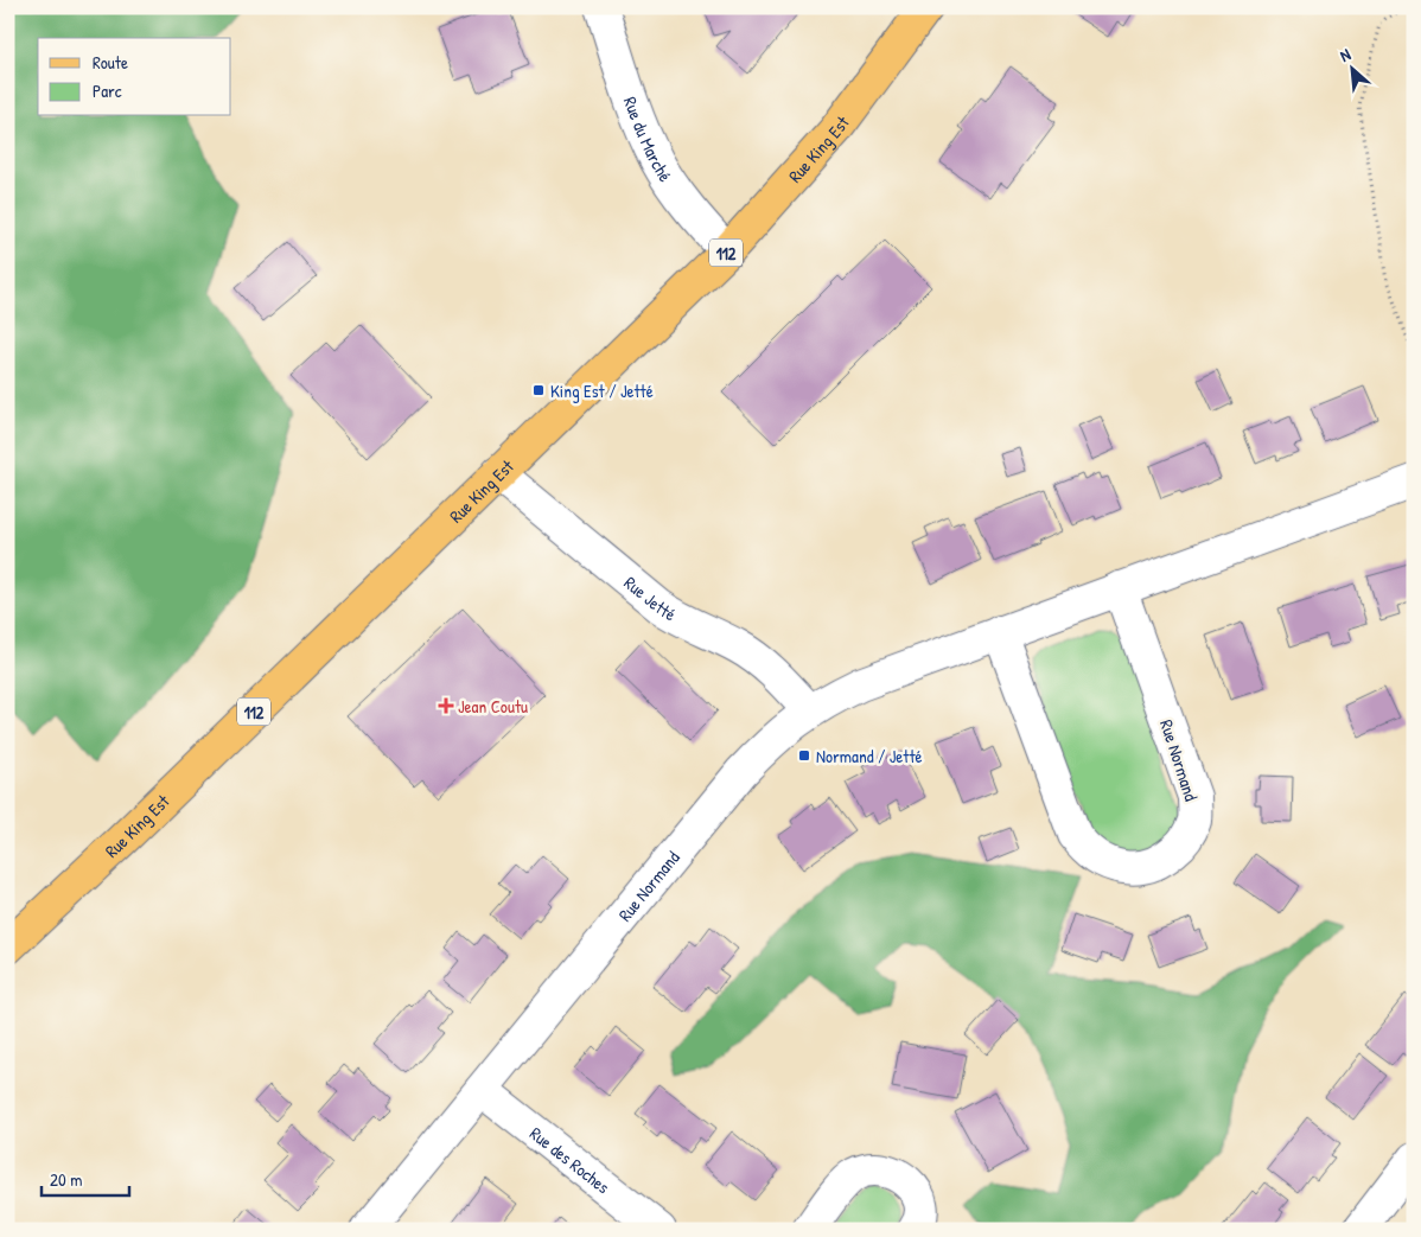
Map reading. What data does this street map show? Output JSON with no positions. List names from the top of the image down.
{
  "streets": {
    "main road": ["Rue King Est", "112"],
    "street": [
      "Rue du Marché",
      "Rue Jetté",
      "Rue Normand",
      "Rue des Roches"
    ]
  },
  "crossings": [
    ["Rue du Marché", "Rue King Est"],
    ["Rue King Est", "Rue Jetté"],
    ["Rue Jetté", "Rue Normand"],
    ["Rue Normand", "Rue des Roches"]
  ],
  "places": {
    "transit": ["King Est / Jetté", "Normand / Jetté"],
    "health": ["Jean Coutu"]
  },
  "legend": ["Route", "Parc"],
  "scale_bar": "20 m",
  "north": "top left"
}
